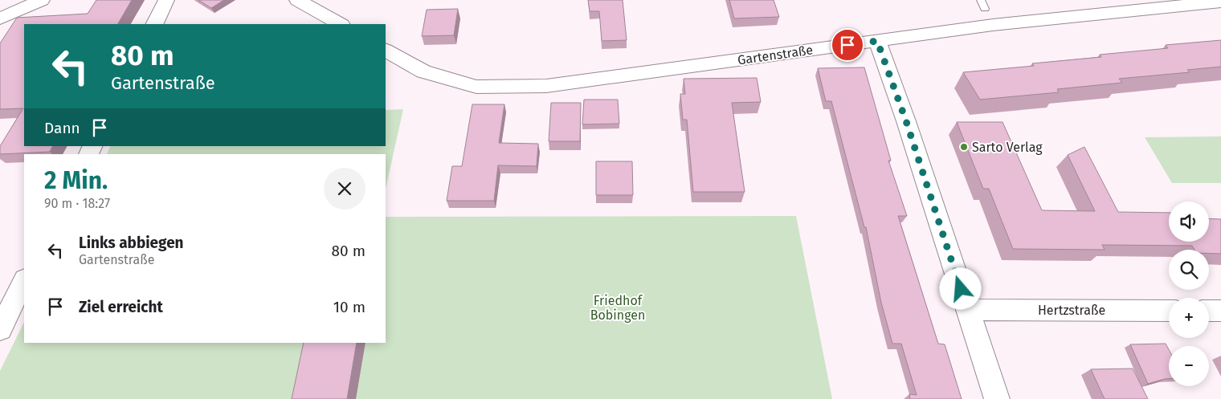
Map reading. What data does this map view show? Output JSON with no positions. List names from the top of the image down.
{
  "streets": {
    "street": ["Gartenstraße", "Hertzstraße"]
  },
  "parks": ["Friedhof Bobingen"],
  "places": ["Sarto Verlag"],
  "page": {
    "turn": ["80 m", "Gartenstraße"],
    "then": "Dann",
    "heading": ["2 Min.", "90 m · 18:27"],
    "map_buttons": ["+", "−"],
    "list": [
      {
        "name": "Links abbiegen",
        "note": "Gartenstraße",
        "value": "80 m"
      },
      {
        "name": "Ziel erreicht",
        "value": "10 m"
      }
    ]
  }
}
